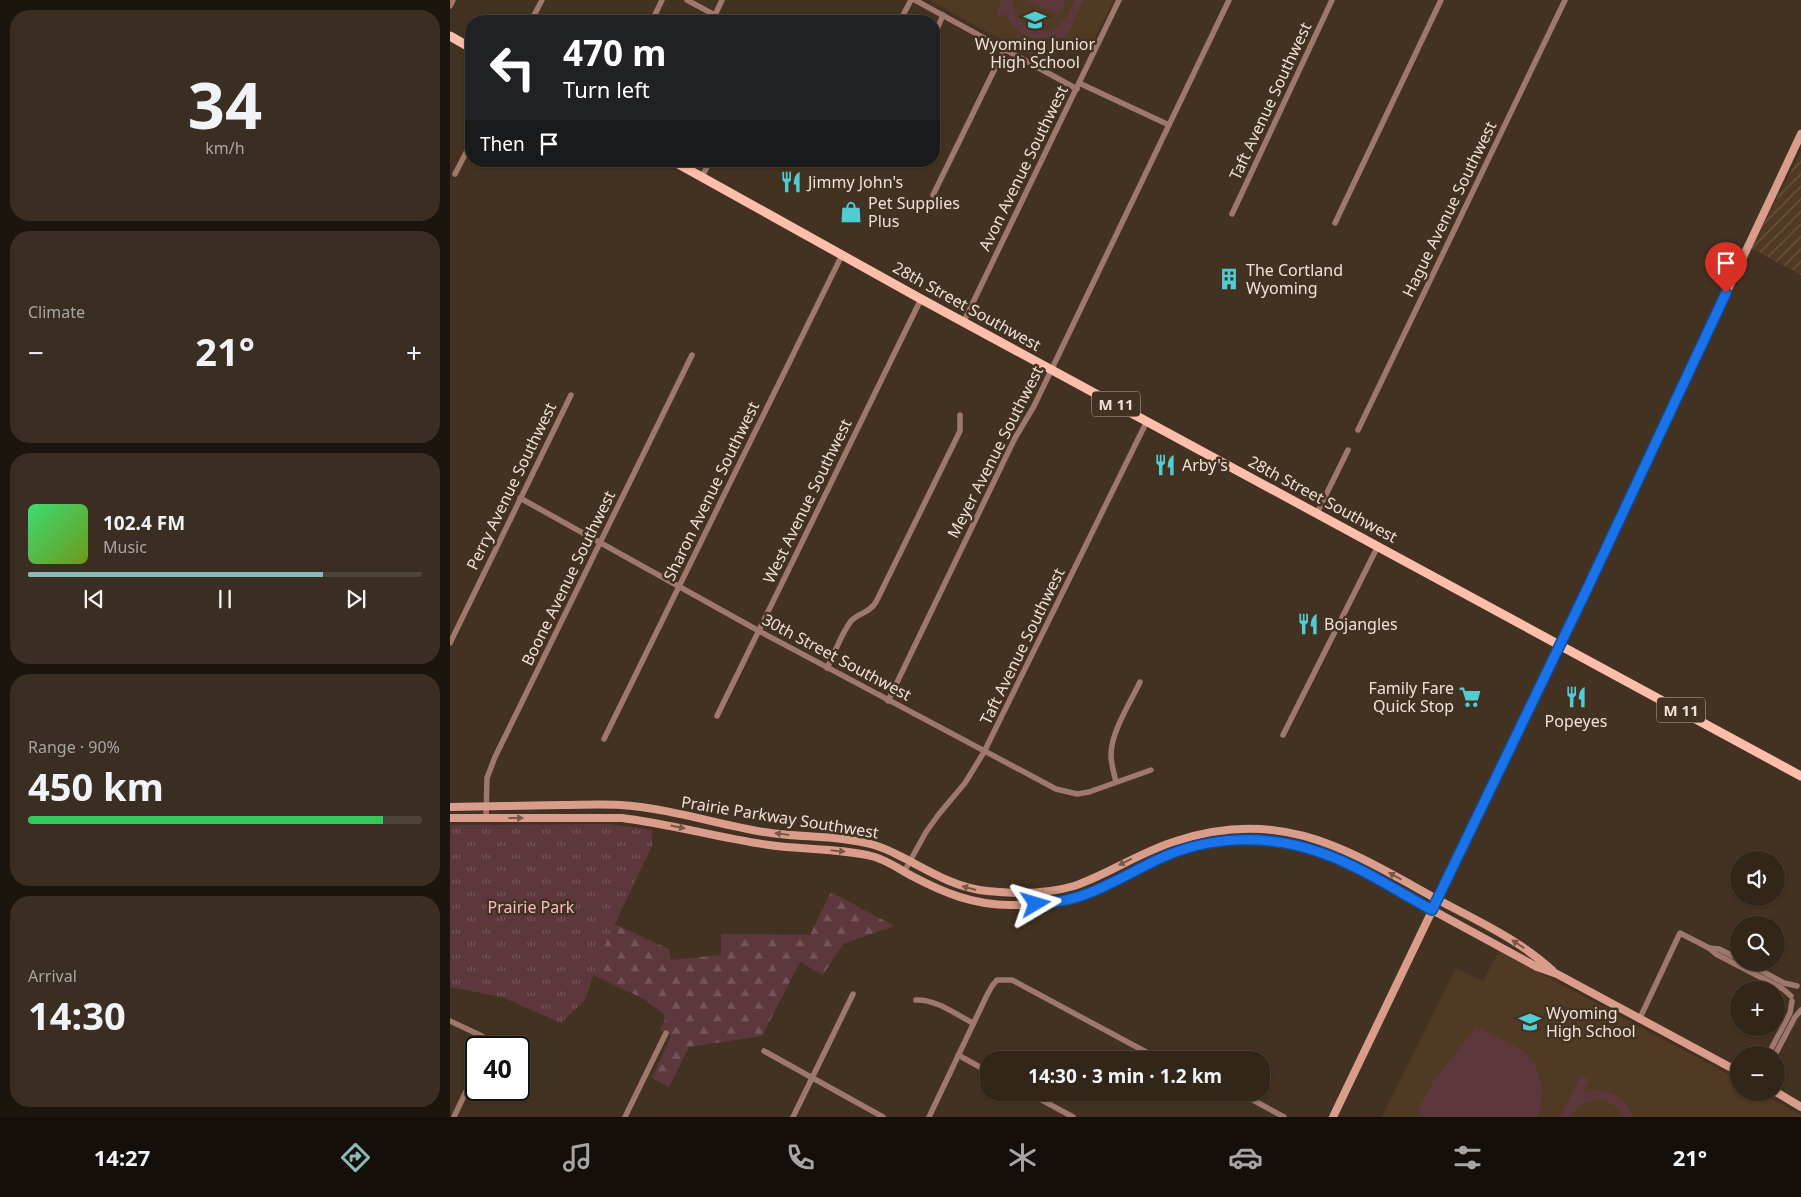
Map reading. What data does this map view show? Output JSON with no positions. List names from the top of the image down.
{
  "streets": {
    "main road": ["28th Street Southwest", "M 11"],
    "street": [
      "Taft Avenue Southwest",
      "Avon Avenue Southwest",
      "Hague Avenue Southwest",
      "Meyer Avenue Southwest",
      "Perry Avenue Southwest",
      "Sharon Avenue Southwest",
      "West Avenue Southwest",
      "Boone Avenue Southwest",
      "30th Street Southwest",
      "Prairie Parkway Southwest"
    ]
  },
  "crossings": [
    ["Taft Avenue Southwest", "28th Street Southwest"],
    ["Taft Avenue Southwest", "30th Street Southwest"],
    ["Taft Avenue Southwest", "Prairie Parkway Southwest"],
    ["Avon Avenue Southwest", "28th Street Southwest"],
    ["28th Street Southwest", "Meyer Avenue Southwest"],
    ["28th Street Southwest", "Sharon Avenue Southwest"],
    ["28th Street Southwest", "West Avenue Southwest"],
    ["Meyer Avenue Southwest", "30th Street Southwest"],
    ["Perry Avenue Southwest", "30th Street Southwest"],
    ["Sharon Avenue Southwest", "30th Street Southwest"],
    ["West Avenue Southwest", "30th Street Southwest"],
    ["Boone Avenue Southwest", "30th Street Southwest"],
    ["Boone Avenue Southwest", "Prairie Parkway Southwest"]
  ],
  "parks": ["Prairie Park"],
  "places": {
    "school or university": ["Wyoming Junior High School", "Wyoming High School"],
    "restaurant": [
      "Jimmy John's",
      "Arby's",
      "Bojangles",
      "Popeyes"
    ],
    "shop": ["Pet Supplies Plus"],
    "building": ["The Cortland Wyoming"],
    "supermarket": ["Family Fare Quick Stop"]
  },
  "page": {
    "tile": [
      ["34", "km/h"],
      "Climate",
      ["Range · 90%", "450 km"],
      ["Arrival", "14:30"]
    ],
    "turn": ["470 m", "Turn left"],
    "then": "Then",
    "heat": ["−", "21°", "+"],
    "song": ["102.4 FM", "Music"],
    "map_buttons": ["+", "−"],
    "limit": "40",
    "trip": "14:30 · 3 min · 1.2 km",
    "tabs": ["14:27", "21°"]
  }
}
